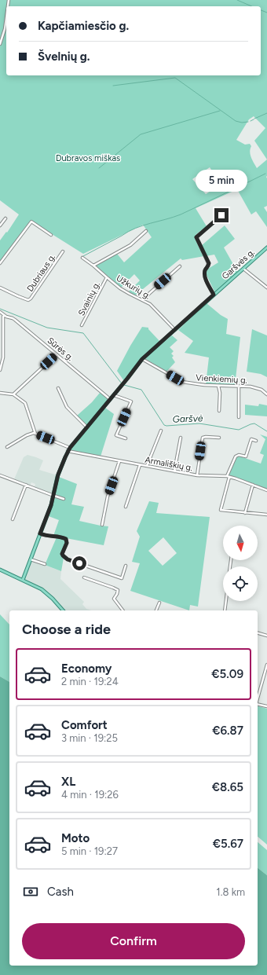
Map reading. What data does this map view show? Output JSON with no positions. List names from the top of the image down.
{
  "streets": {
    "main road": ["Garšvės g."],
    "street": [
      "Dubriaus g.",
      "Užkurių g.",
      "Svainių g.",
      "Sūrės g.",
      "Vienkiemių g.",
      "Armališkių g."
    ]
  },
  "crossings": [
    ["Garšvės g.", "Užkurių g."],
    ["Garšvės g.", "Sūrės g."],
    ["Garšvės g.", "Vienkiemių g."],
    ["Garšvės g.", "Armališkių g."],
    ["Užkurių g.", "Svainių g."]
  ],
  "water": ["Garšvė"],
  "parks": ["Dubravos miškas"],
  "north": "bottom",
  "page": {
    "banner": ["Kapčiamiesčio g.", "Švelnių g."],
    "bubble": "5 min",
    "heading": "Choose a ride",
    "list": [
      {
        "name": "Economy",
        "note": "2 min · 19:24",
        "value": "€5.09"
      },
      {
        "name": "Comfort",
        "note": "3 min · 19:25",
        "value": "€6.87"
      },
      {
        "name": "XL",
        "note": "4 min · 19:26",
        "value": "€8.65"
      },
      {
        "name": "Moto",
        "note": "5 min · 19:27",
        "value": "€5.67"
      }
    ],
    "pay": ["Cash", "1.8 km"],
    "buttons": "Confirm"
  }
}
